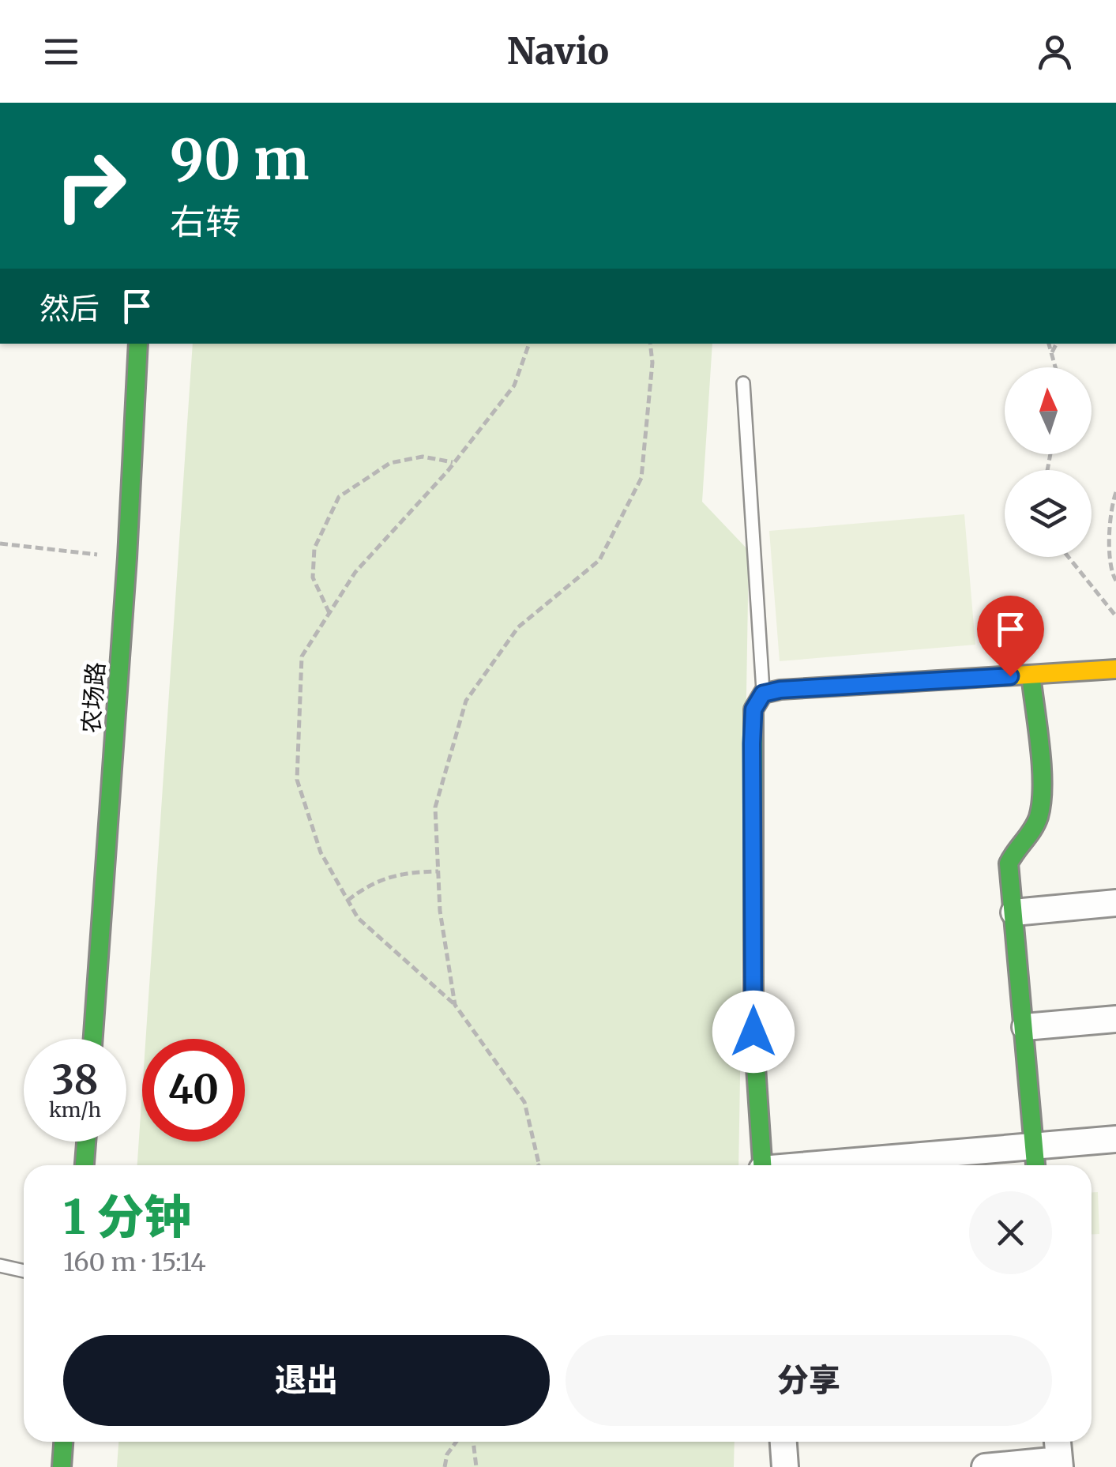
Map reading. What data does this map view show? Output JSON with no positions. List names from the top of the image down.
{
  "streets": {
    "street": ["农场路"]
  },
  "north": "top",
  "page": {
    "header": "Navio",
    "turn": ["90 m", "右转"],
    "then": "然后",
    "speed": "38 km/h",
    "limit": "40",
    "heading": ["1 分钟", "160 m · 15:14"],
    "buttons": ["退出", "分享"]
  }
}
